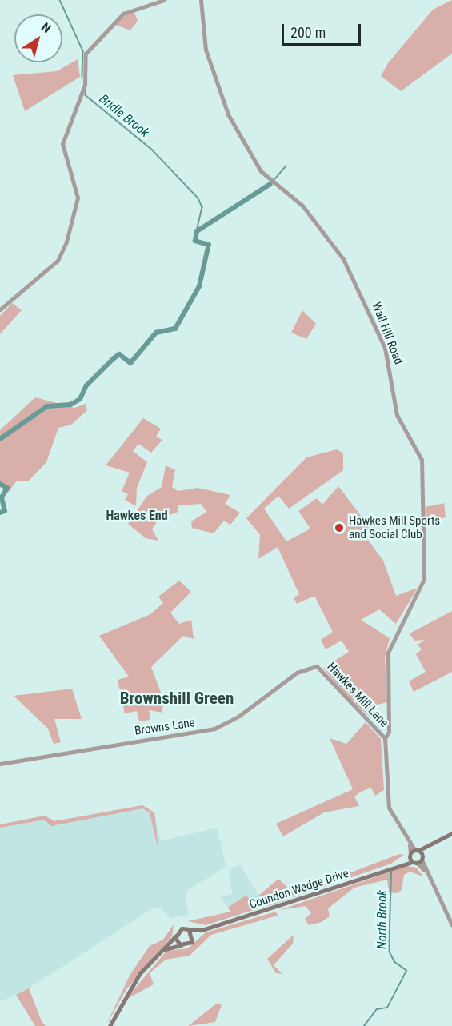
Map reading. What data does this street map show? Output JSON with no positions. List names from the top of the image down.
{
  "streets": {
    "main road": ["Coundon Wedge Drive"],
    "street": ["Wall Hill Road", "Hawkes Mill Lane", "Browns Lane"]
  },
  "crossings": [
    ["Wall Hill Road", "Hawkes Mill Lane"],
    ["Wall Hill Road", "Coundon Wedge Drive"],
    ["Hawkes Mill Lane", "Browns Lane"]
  ],
  "districts": ["Hawkes End", "Brownshill Green"],
  "water": ["Bridle Brook", "North Brook"],
  "places": ["Hawkes Mill Sports and Social Club"],
  "scale_bar": "200 m",
  "north": "top right"
}
